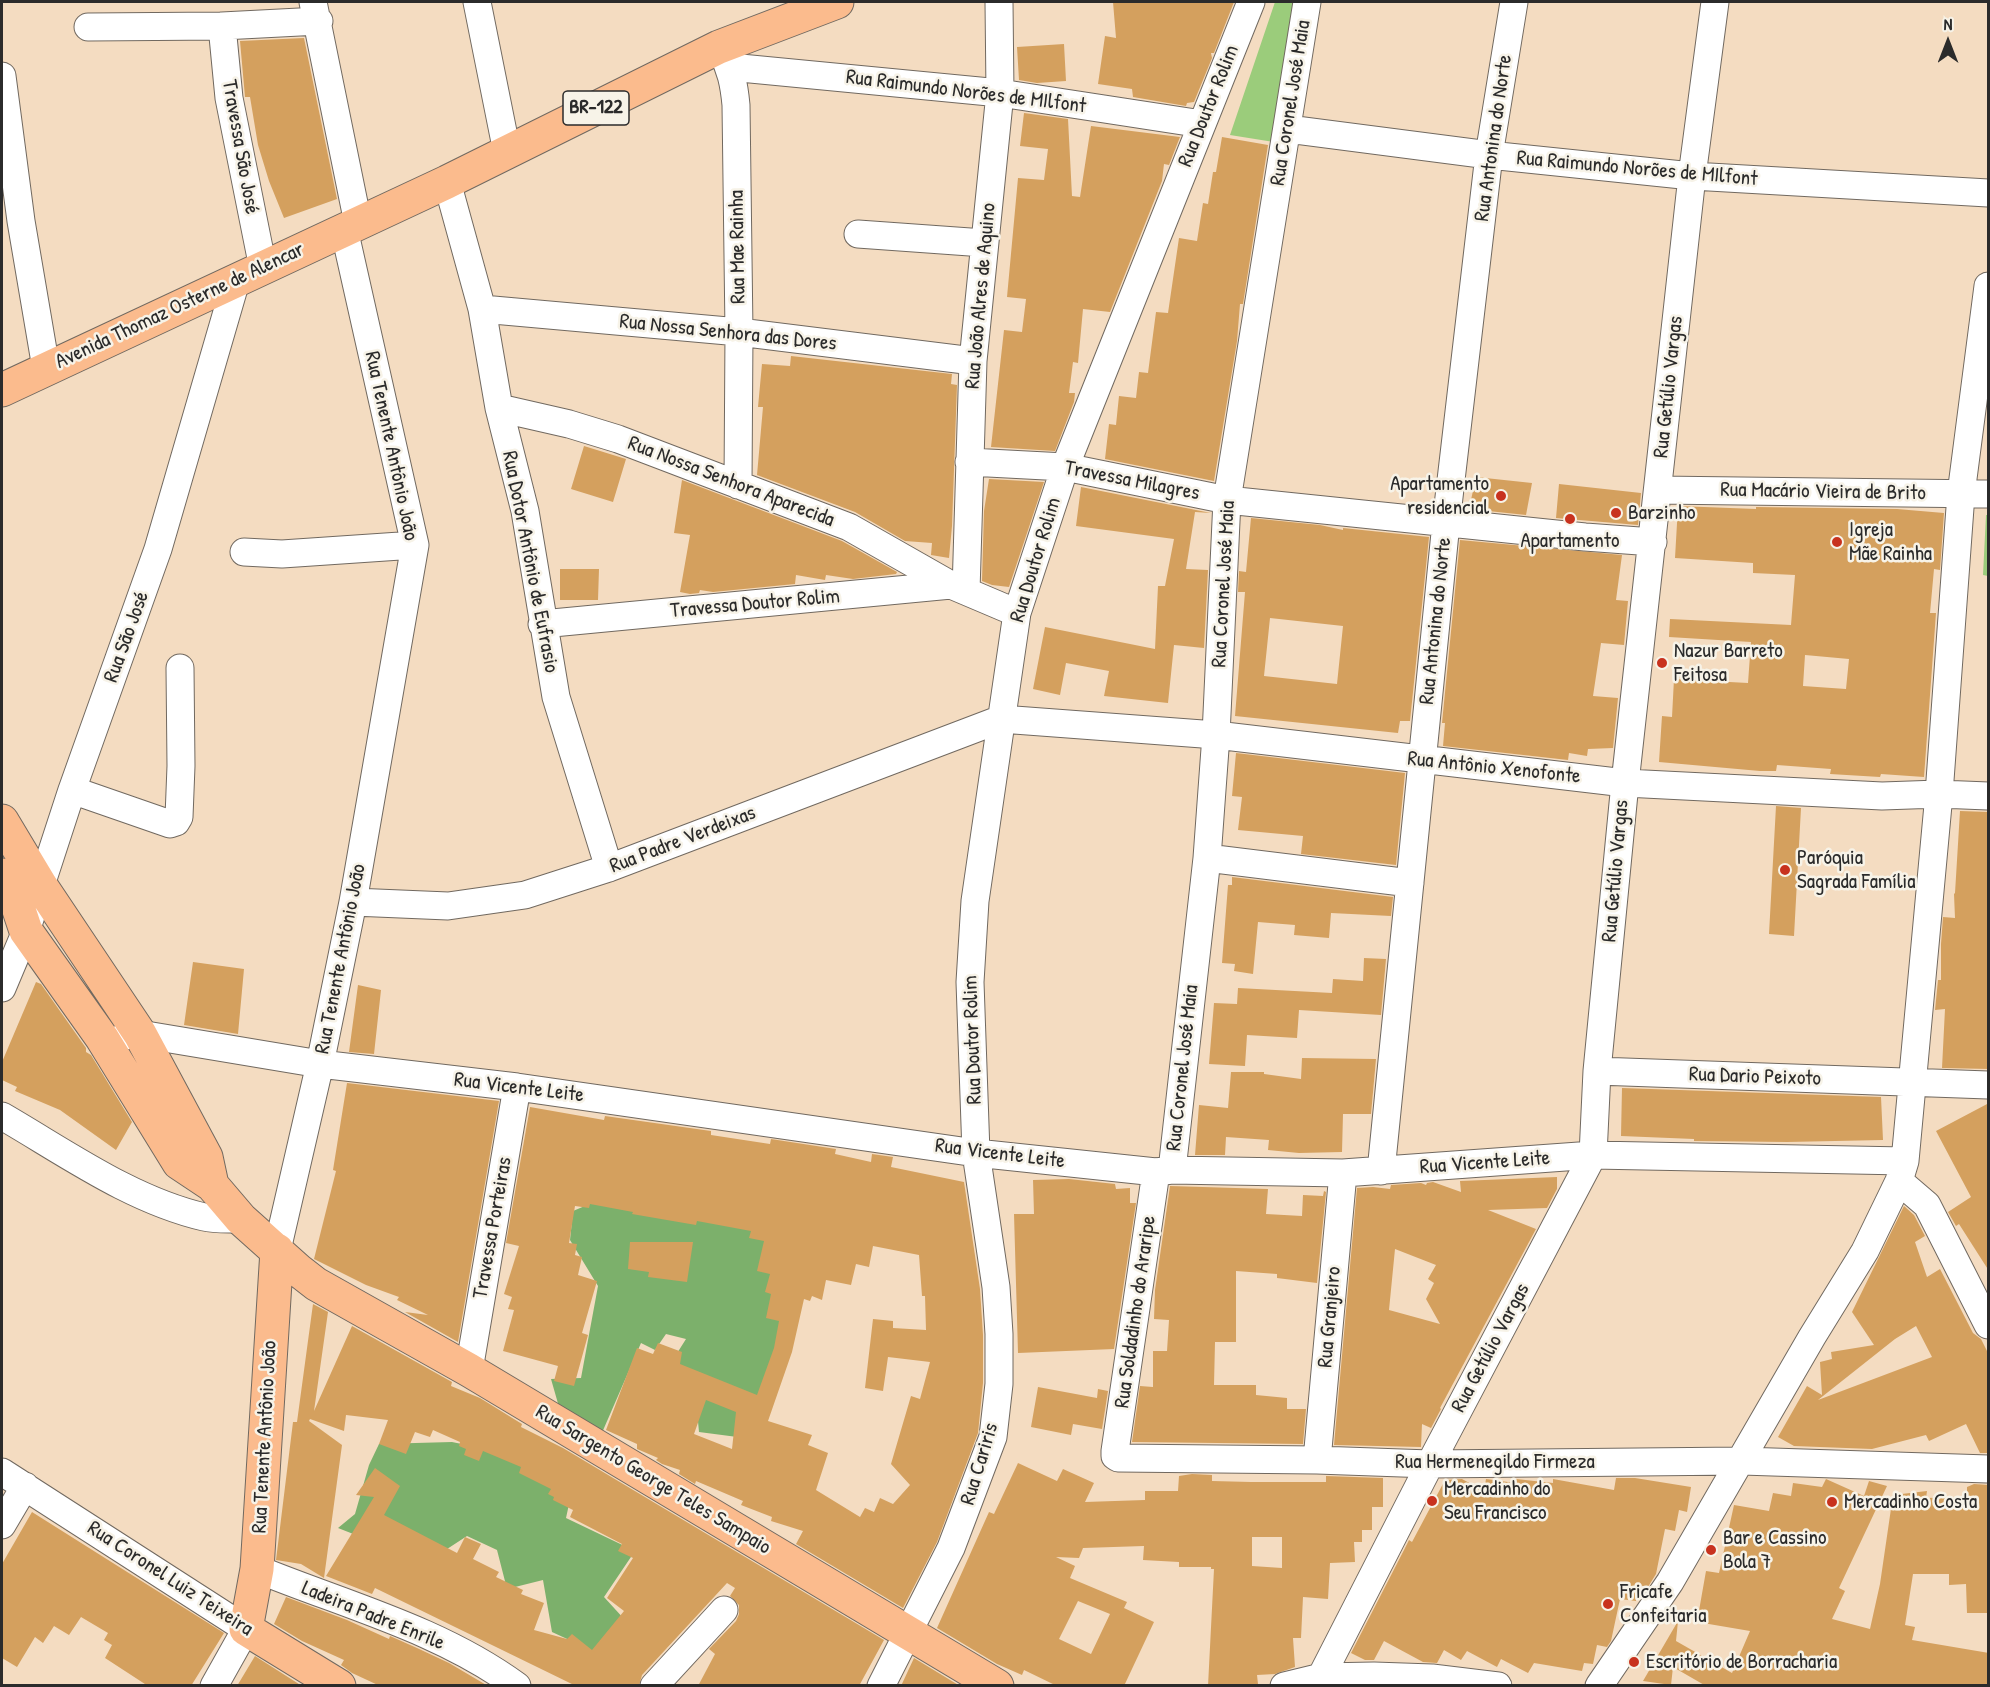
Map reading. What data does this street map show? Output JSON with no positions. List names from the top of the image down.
{
  "streets": {
    "main road": [
      "BR-122",
      "Avenida Thomaz Osterne de Alencar",
      "Rua Tenente Antônio João",
      "Rua Sargento George Teles Sampaio",
      "Rua Coronel Luiz Teixeira"
    ],
    "street": [
      "Rua Raimundo Norões de MIlfont",
      "Rua Coronel José Maia",
      "Rua Doutor Rolim",
      "Rua Antonina do Norte",
      "Travessa São José",
      "Rua Mae Rainha",
      "Rua João Alres de Aquino",
      "Rua Nossa Senhora das Dores",
      "Rua Getúlio Vargas",
      "Travessa Milagres",
      "Rua Nossa Senhora Aparecida",
      "Rua Macário Vieira de Brito",
      "Rua Dotor Antônio de Eufrasio",
      "Travessa Doutor Rolim",
      "Rua São José",
      "Rua Antônio Xenofonte",
      "Rua Padre Verdeixas",
      "Rua Dario Peixoto",
      "Rua Vicente Leite",
      "Travessa Porteiras",
      "Rua Soldadinho do Araripe",
      "Rua Granjeiro",
      "Rua Hermenegildo Firmeza",
      "Rua Cariris",
      "Ladeira Padre Enrile"
    ]
  },
  "crossings": [
    ["Rua Raimundo Norões de MIlfont", "Rua Coronel José Maia"],
    ["Rua Raimundo Norões de MIlfont", "Rua Doutor Rolim"],
    ["Rua Raimundo Norões de MIlfont", "BR-122"],
    ["Rua Raimundo Norões de MIlfont", "Rua Antonina do Norte"],
    ["Rua Raimundo Norões de MIlfont", "Rua Mae Rainha"],
    ["Rua Raimundo Norões de MIlfont", "Rua João Alres de Aquino"],
    ["Rua Raimundo Norões de MIlfont", "Rua Getúlio Vargas"],
    ["Rua Coronel José Maia", "Travessa Milagres"],
    ["Rua Coronel José Maia", "Rua Antônio Xenofonte"],
    ["Rua Coronel José Maia", "Rua Vicente Leite"],
    ["Rua Coronel José Maia", "Rua Soldadinho do Araripe"],
    ["Rua Doutor Rolim", "Travessa Milagres"],
    ["Rua Doutor Rolim", "Rua Nossa Senhora Aparecida"],
    ["Rua Doutor Rolim", "Rua Antônio Xenofonte"],
    ["Rua Doutor Rolim", "Rua Padre Verdeixas"],
    ["Rua Doutor Rolim", "Rua Vicente Leite"],
    ["Rua Doutor Rolim", "Rua Cariris"],
    ["BR-122", "Rua Mae Rainha"],
    ["BR-122", "Avenida Thomaz Osterne de Alencar"],
    ["BR-122", "Rua Tenente Antônio João"],
    ["BR-122", "Rua Dotor Antônio de Eufrasio"],
    ["Rua Antonina do Norte", "Travessa Milagres"],
    ["Rua Antonina do Norte", "Rua Antônio Xenofonte"],
    ["Rua Antonina do Norte", "Rua Vicente Leite"],
    ["Travessa São José", "Avenida Thomaz Osterne de Alencar"],
    ["Travessa São José", "Rua São José"],
    ["Rua Mae Rainha", "Rua Nossa Senhora das Dores"],
    ["Rua Mae Rainha", "Rua Nossa Senhora Aparecida"],
    ["Rua João Alres de Aquino", "Rua Nossa Senhora das Dores"],
    ["Rua João Alres de Aquino", "Travessa Milagres"],
    ["Rua João Alres de Aquino", "Rua Nossa Senhora Aparecida"],
    ["Rua João Alres de Aquino", "Travessa Doutor Rolim"],
    ["Avenida Thomaz Osterne de Alencar", "Rua Tenente Antônio João"],
    ["Avenida Thomaz Osterne de Alencar", "Rua São José"],
    ["Rua Nossa Senhora das Dores", "Rua Dotor Antônio de Eufrasio"],
    ["Rua Getúlio Vargas", "Travessa Milagres"],
    ["Rua Getúlio Vargas", "Rua Macário Vieira de Brito"],
    ["Rua Getúlio Vargas", "Rua Antônio Xenofonte"],
    ["Rua Getúlio Vargas", "Rua Dario Peixoto"],
    ["Rua Getúlio Vargas", "Rua Vicente Leite"],
    ["Rua Getúlio Vargas", "Rua Hermenegildo Firmeza"],
    ["Rua Tenente Antônio João", "Rua Padre Verdeixas"],
    ["Rua Tenente Antônio João", "Rua Vicente Leite"],
    ["Rua Tenente Antônio João", "Rua Sargento George Teles Sampaio"],
    ["Rua Tenente Antônio João", "Rua Coronel Luiz Teixeira"],
    ["Rua Tenente Antônio João", "Ladeira Padre Enrile"],
    ["Rua Nossa Senhora Aparecida", "Rua Dotor Antônio de Eufrasio"],
    ["Rua Nossa Senhora Aparecida", "Travessa Doutor Rolim"],
    ["Rua Dotor Antônio de Eufrasio", "Travessa Doutor Rolim"],
    ["Rua Dotor Antônio de Eufrasio", "Rua Padre Verdeixas"],
    ["Rua Antônio Xenofonte", "Rua Padre Verdeixas"],
    ["Rua Vicente Leite", "Travessa Porteiras"],
    ["Rua Vicente Leite", "Rua Soldadinho do Araripe"],
    ["Rua Vicente Leite", "Rua Granjeiro"],
    ["Rua Vicente Leite", "Rua Cariris"],
    ["Travessa Porteiras", "Rua Sargento George Teles Sampaio"],
    ["Rua Soldadinho do Araripe", "Rua Hermenegildo Firmeza"],
    ["Rua Granjeiro", "Rua Hermenegildo Firmeza"],
    ["Rua Cariris", "Rua Sargento George Teles Sampaio"]
  ],
  "places": [
    "Apartamento residencial",
    "Barzinho",
    "Apartamento",
    "Igreja Mãe Rainha",
    "Nazur Barreto Feitosa",
    "Paróquia Sagrada Família",
    "Mercadinho do Seu Francisco",
    "Mercadinho Costa",
    "Bar e Cassino Bola 7",
    "Fricafe Confeitaria",
    "Escritório de Borracharia"
  ],
  "north": "top"
}
